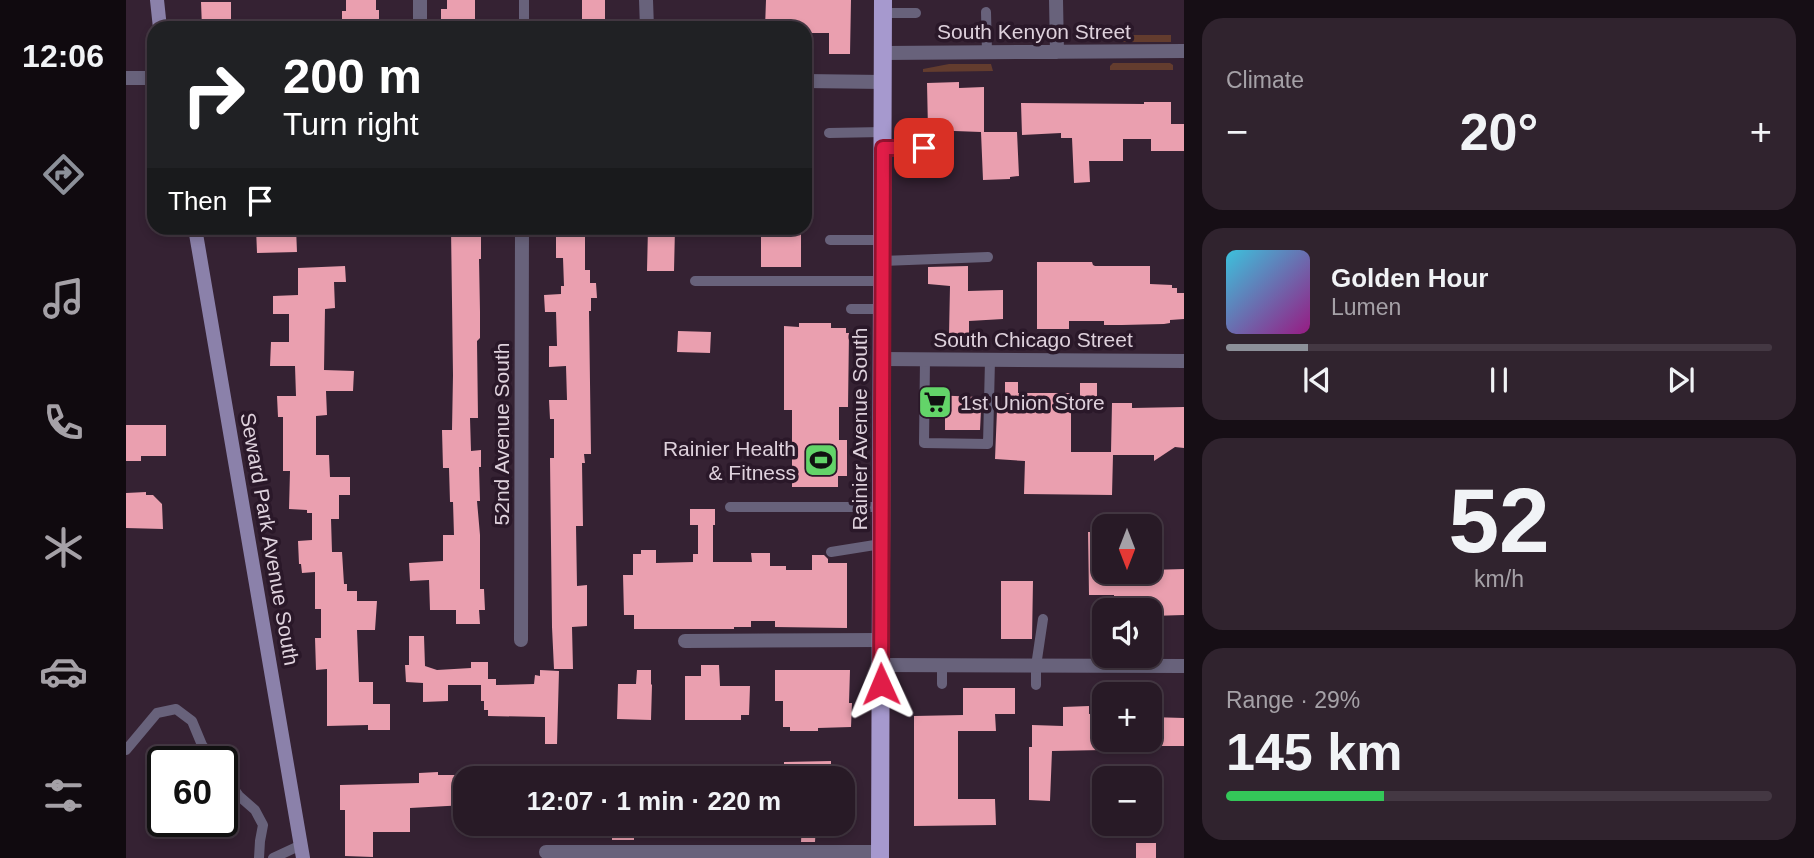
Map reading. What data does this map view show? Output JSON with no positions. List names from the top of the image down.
{
  "streets": {
    "main road": ["Rainier Avenue South", "Seward Park Avenue South"],
    "street": ["South Kenyon Street", "South Chicago Street", "52nd Avenue South"]
  },
  "crossings": [
    ["South Kenyon Street", "Rainier Avenue South"],
    ["South Chicago Street", "Rainier Avenue South"]
  ],
  "places": {
    "supermarket": ["1st Union Store"],
    "sports": ["Rainier Health & Fitness"]
  },
  "north": "bottom",
  "page": {
    "tabs": "12:06",
    "tile": [
      "Climate",
      ["52", "km/h"],
      ["Range · 29%", "145 km"]
    ],
    "turn": ["200 m", "Turn right"],
    "heat": ["−", "20°", "+"],
    "then": "Then",
    "song": ["Golden Hour", "Lumen"],
    "map_buttons": ["+", "−"],
    "limit": "60",
    "trip": "12:07 · 1 min · 220 m"
  }
}
